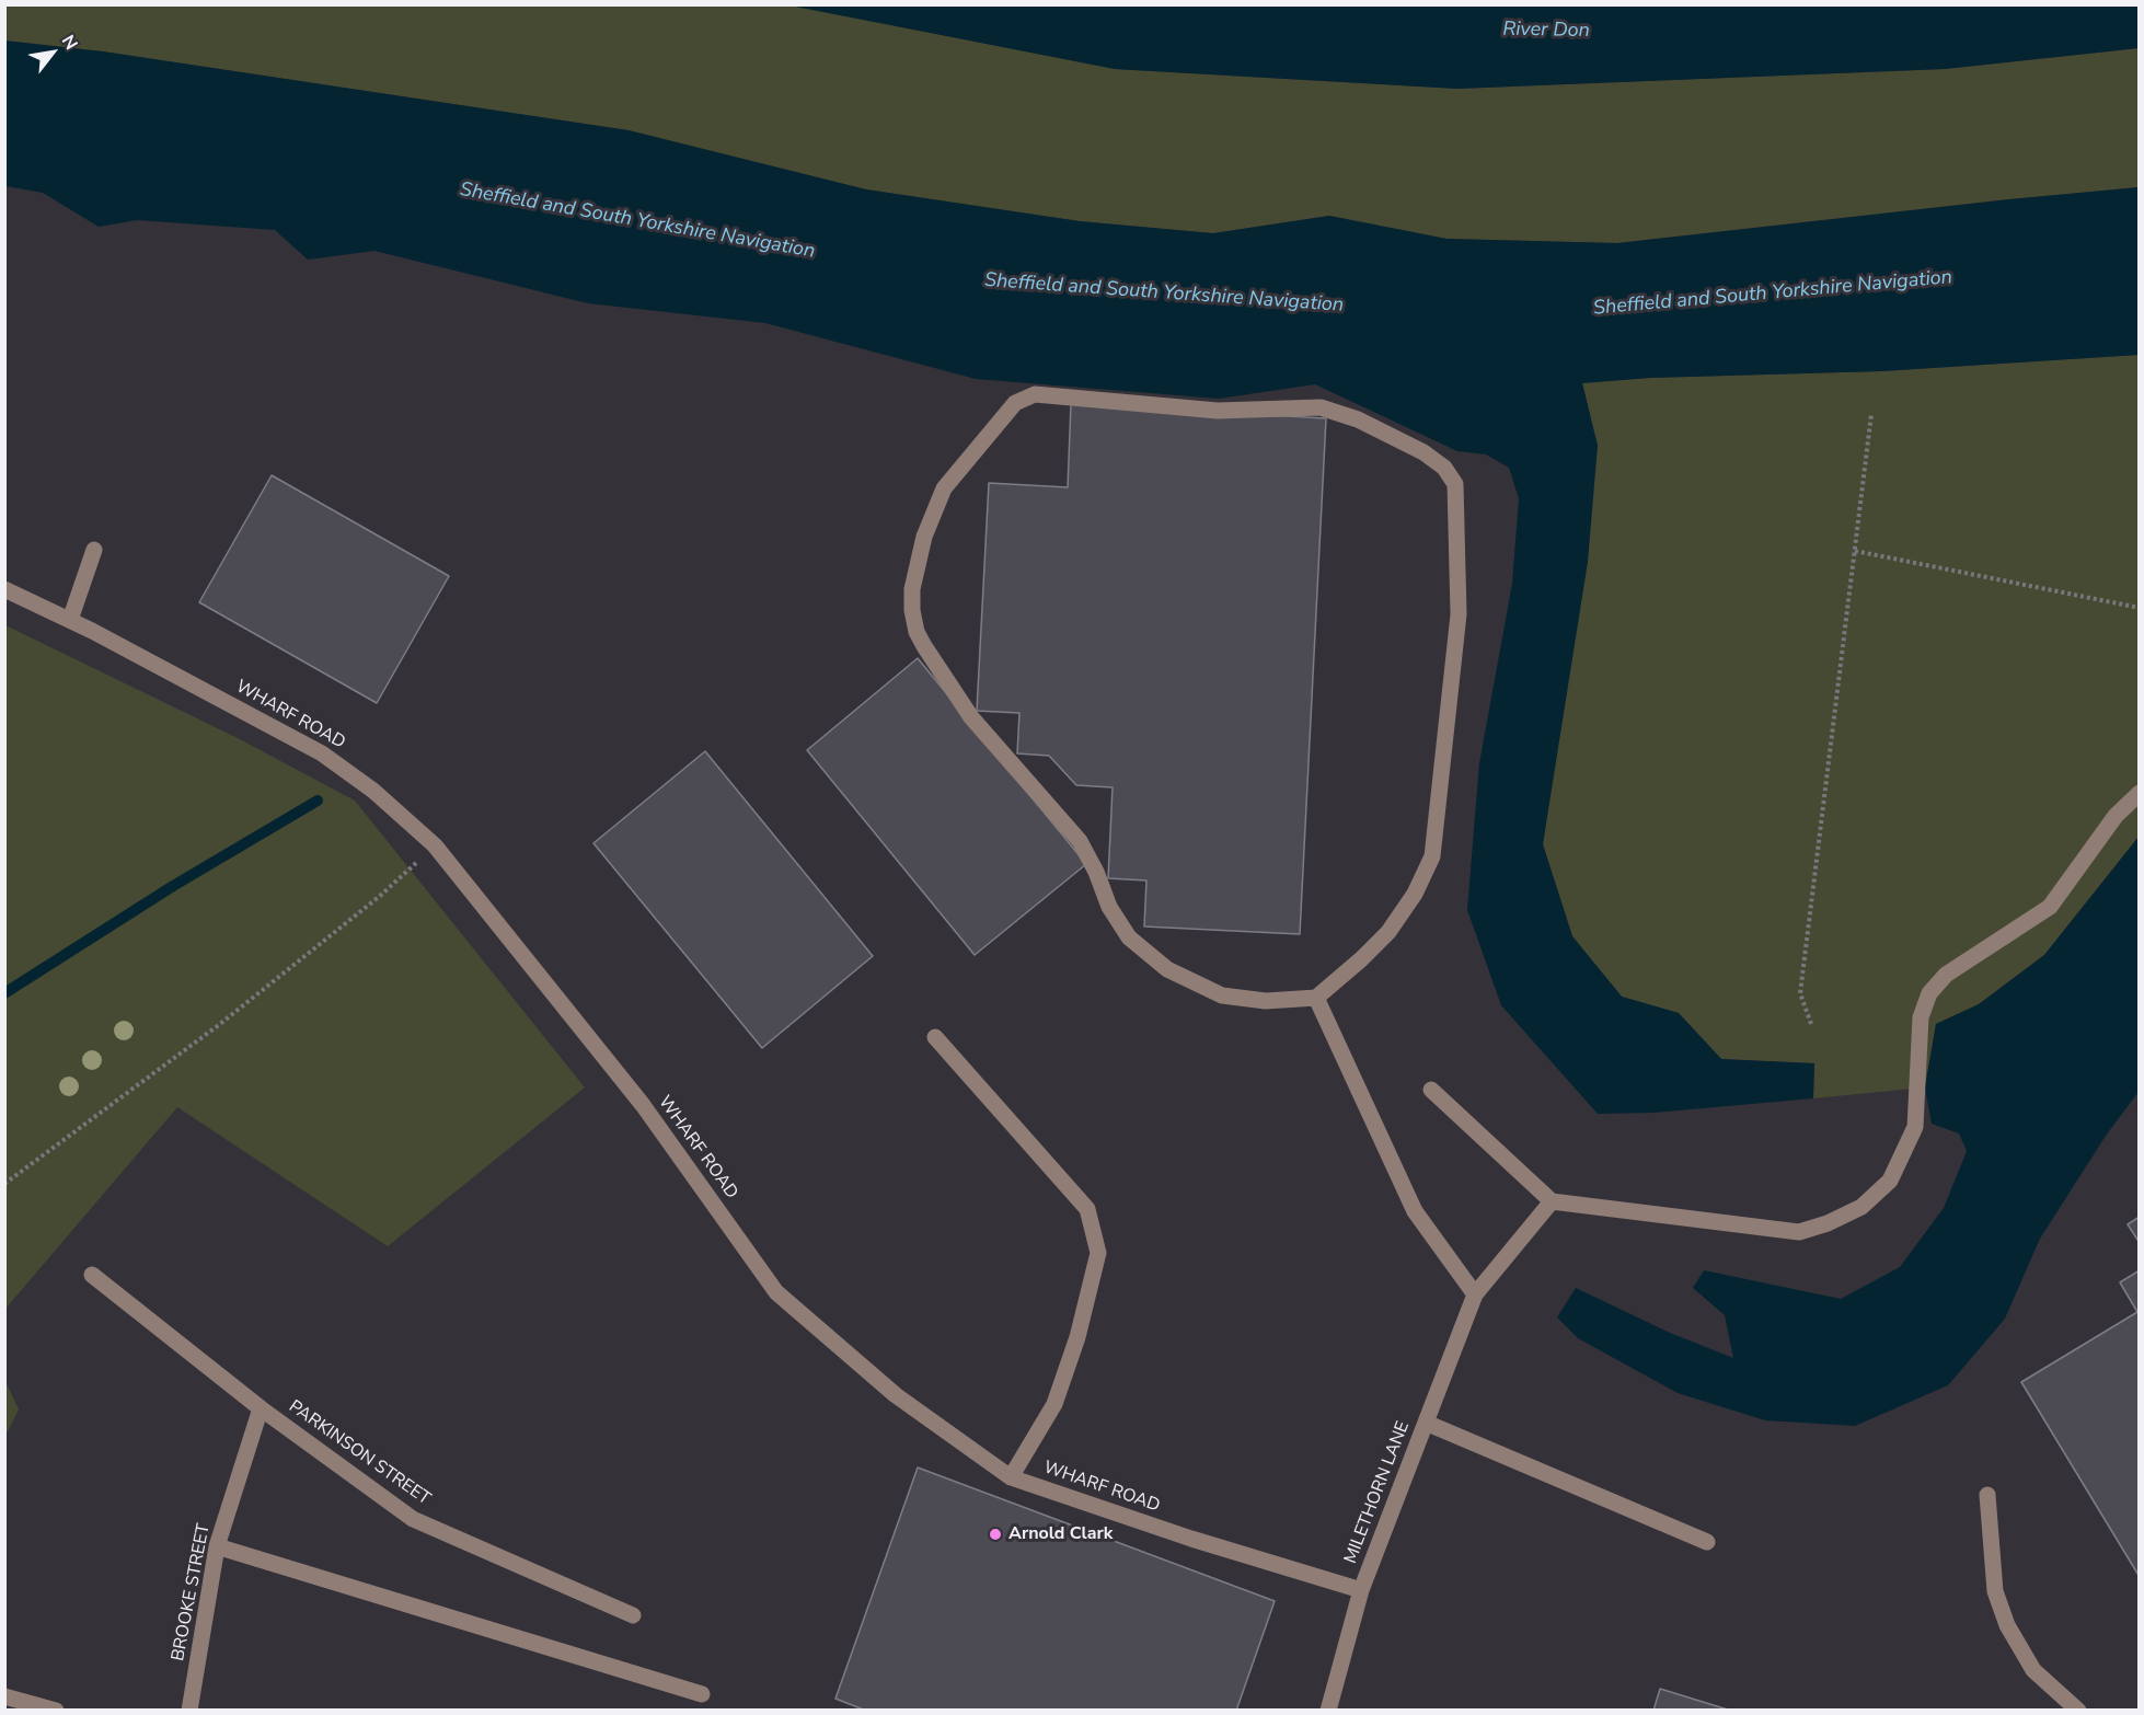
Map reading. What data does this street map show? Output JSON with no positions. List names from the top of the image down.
{
  "streets": {
    "street": [
      "WHARF ROAD",
      "PARKINSON STREET",
      "MILETHORN LANE",
      "BROOKE STREET"
    ]
  },
  "crossings": [
    ["WHARF ROAD", "MILETHORN LANE"],
    ["PARKINSON STREET", "BROOKE STREET"]
  ],
  "water": ["River Don", "Sheffield and South Yorkshire Navigation"],
  "places": ["Arnold Clark"],
  "north": "top right"
}
